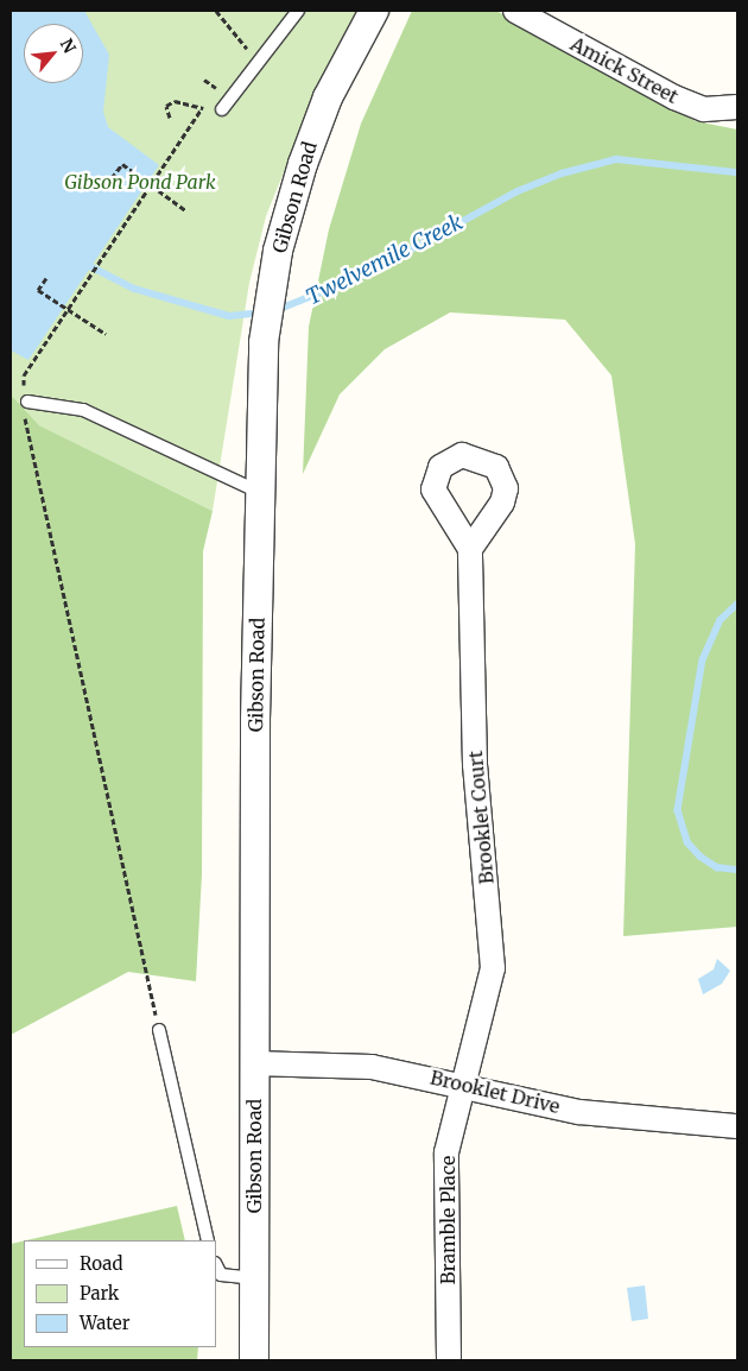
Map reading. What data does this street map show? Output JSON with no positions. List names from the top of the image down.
{
  "streets": {
    "street": [
      "Amick Street",
      "Gibson Road",
      "Brooklet Court",
      "Brooklet Drive",
      "Bramble Place"
    ]
  },
  "crossings": [
    ["Gibson Road", "Brooklet Drive"],
    ["Brooklet Court", "Brooklet Drive"],
    ["Brooklet Court", "Bramble Place"],
    ["Brooklet Drive", "Bramble Place"]
  ],
  "water": ["Twelvemile Creek"],
  "parks": ["Gibson Pond Park"],
  "legend": ["Road", "Park", "Water"],
  "north": "top right"
}
